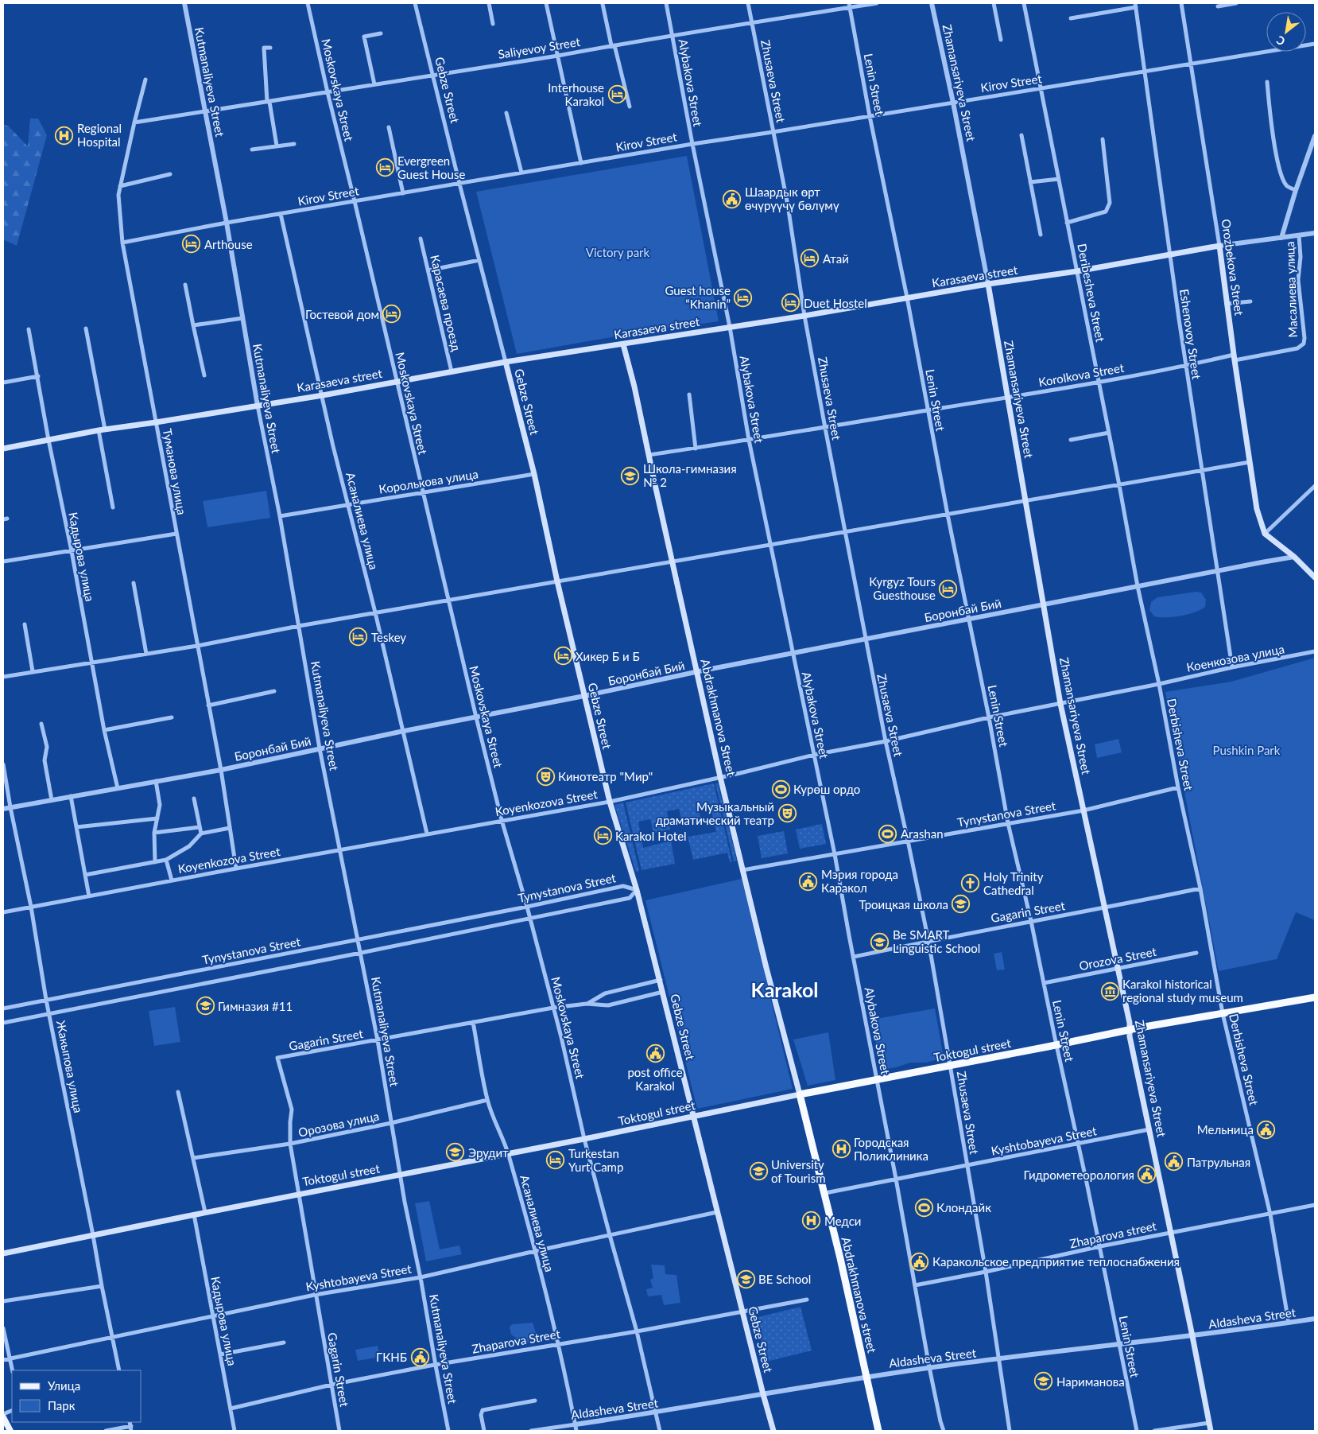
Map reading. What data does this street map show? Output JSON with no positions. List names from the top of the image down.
{
  "streets": {
    "highway": ["Toktogul street", "Abdrakhmanova street"],
    "main road": [
      "Zhamansariyeva Street",
      "Gebze Street",
      "Orozbekova Street",
      "Karasaeva street",
      "Abdrakhmanova Street"
    ],
    "street": [
      "Saliyevoy Street",
      "Zhusaeva Street",
      "Kutmanaliyeva Street",
      "Alybakova Street",
      "Kirov Street",
      "Lenin Street",
      "Moskovskaya Street",
      "Масалиева улица",
      "Deribesheva Street",
      "Карасаева проезд",
      "Eshenovoy Street",
      "Korolkova Street",
      "Туманова улица",
      "Королькова улица",
      "Асаналиева улица",
      "Кадырова улица",
      "Боронбай Бий",
      "Коенкозова улица",
      "Derbisheva Street",
      "Koyenkozova Street",
      "Tynystanova Street",
      "Gagarin Street",
      "Orozova Street",
      "Жакыпова улица",
      "Орозова улица",
      "Kyshtobayeva Street",
      "Zhaparova street",
      "Aldasheva Street",
      "Zhaparova Street"
    ]
  },
  "crossings": [
    ["Saliyevoy Street", "Zhusaeva Street"],
    ["Saliyevoy Street", "Kutmanaliyeva Street"],
    ["Saliyevoy Street", "Alybakova Street"],
    ["Saliyevoy Street", "Lenin Street"],
    ["Saliyevoy Street", "Moskovskaya Street"],
    ["Saliyevoy Street", "Gebze Street"],
    ["Saliyevoy Street", "Туманова улица"],
    ["Zhusaeva Street", "Kirov Street"],
    ["Zhusaeva Street", "Karasaeva street"],
    ["Zhusaeva Street", "Korolkova Street"],
    ["Zhusaeva Street", "Боронбай Бий"],
    ["Zhusaeva Street", "Koyenkozova Street"],
    ["Zhusaeva Street", "Tynystanova Street"],
    ["Zhusaeva Street", "Gagarin Street"],
    ["Zhusaeva Street", "Toktogul street"],
    ["Zhusaeva Street", "Kyshtobayeva Street"],
    ["Zhusaeva Street", "Zhaparova street"],
    ["Zhusaeva Street", "Aldasheva Street"],
    ["Kutmanaliyeva Street", "Kirov Street"],
    ["Kutmanaliyeva Street", "Karasaeva street"],
    ["Kutmanaliyeva Street", "Королькова улица"],
    ["Kutmanaliyeva Street", "Боронбай Бий"],
    ["Kutmanaliyeva Street", "Koyenkozova Street"],
    ["Kutmanaliyeva Street", "Tynystanova Street"],
    ["Kutmanaliyeva Street", "Gagarin Street"],
    ["Kutmanaliyeva Street", "Toktogul street"],
    ["Kutmanaliyeva Street", "Орозова улица"],
    ["Kutmanaliyeva Street", "Kyshtobayeva Street"],
    ["Kutmanaliyeva Street", "Zhaparova Street"],
    ["Alybakova Street", "Kirov Street"],
    ["Alybakova Street", "Karasaeva street"],
    ["Alybakova Street", "Korolkova Street"],
    ["Alybakova Street", "Боронбай Бий"],
    ["Alybakova Street", "Koyenkozova Street"],
    ["Alybakova Street", "Tynystanova Street"],
    ["Alybakova Street", "Gagarin Street"],
    ["Alybakova Street", "Toktogul street"],
    ["Alybakova Street", "Kyshtobayeva Street"],
    ["Alybakova Street", "Zhaparova street"],
    ["Alybakova Street", "Aldasheva Street"],
    ["Zhamansariyeva Street", "Kirov Street"],
    ["Zhamansariyeva Street", "Karasaeva street"],
    ["Zhamansariyeva Street", "Korolkova Street"],
    ["Zhamansariyeva Street", "Боронбай Бий"],
    ["Zhamansariyeva Street", "Koyenkozova Street"],
    ["Zhamansariyeva Street", "Tynystanova Street"],
    ["Zhamansariyeva Street", "Gagarin Street"],
    ["Zhamansariyeva Street", "Orozova Street"],
    ["Zhamansariyeva Street", "Toktogul street"],
    ["Zhamansariyeva Street", "Kyshtobayeva Street"],
    ["Zhamansariyeva Street", "Zhaparova street"],
    ["Zhamansariyeva Street", "Aldasheva Street"],
    ["Kirov Street", "Lenin Street"],
    ["Kirov Street", "Moskovskaya Street"],
    ["Kirov Street", "Gebze Street"],
    ["Kirov Street", "Orozbekova Street"],
    ["Kirov Street", "Deribesheva Street"],
    ["Kirov Street", "Eshenovoy Street"],
    ["Kirov Street", "Туманова улица"],
    ["Kirov Street", "Асаналиева улица"],
    ["Lenin Street", "Karasaeva street"],
    ["Lenin Street", "Korolkova Street"],
    ["Lenin Street", "Боронбай Бий"],
    ["Lenin Street", "Koyenkozova Street"],
    ["Lenin Street", "Tynystanova Street"],
    ["Lenin Street", "Gagarin Street"],
    ["Lenin Street", "Orozova Street"],
    ["Lenin Street", "Toktogul street"],
    ["Lenin Street", "Kyshtobayeva Street"],
    ["Lenin Street", "Zhaparova street"],
    ["Lenin Street", "Aldasheva Street"],
    ["Moskovskaya Street", "Karasaeva street"],
    ["Moskovskaya Street", "Королькова улица"],
    ["Moskovskaya Street", "Боронбай Бий"],
    ["Moskovskaya Street", "Koyenkozova Street"],
    ["Moskovskaya Street", "Tynystanova Street"],
    ["Moskovskaya Street", "Gagarin Street"],
    ["Moskovskaya Street", "Toktogul street"],
    ["Moskovskaya Street", "Kyshtobayeva Street"],
    ["Moskovskaya Street", "Aldasheva Street"],
    ["Moskovskaya Street", "Zhaparova Street"],
    ["Gebze Street", "Karasaeva street"],
    ["Gebze Street", "Королькова улица"],
    ["Gebze Street", "Боронбай Бий"],
    ["Gebze Street", "Koyenkozova Street"],
    ["Gebze Street", "Tynystanova Street"],
    ["Gebze Street", "Gagarin Street"],
    ["Gebze Street", "Toktogul street"],
    ["Gebze Street", "Kyshtobayeva Street"],
    ["Gebze Street", "Aldasheva Street"],
    ["Gebze Street", "Zhaparova Street"],
    ["Orozbekova Street", "Karasaeva street"],
    ["Orozbekova Street", "Масалиева улица"],
    ["Orozbekova Street", "Korolkova Street"],
    ["Karasaeva street", "Масалиева улица"],
    ["Karasaeva street", "Deribesheva Street"],
    ["Karasaeva street", "Карасаева проезд"],
    ["Karasaeva street", "Eshenovoy Street"],
    ["Karasaeva street", "Туманова улица"],
    ["Karasaeva street", "Асаналиева улица"],
    ["Karasaeva street", "Кадырова улица"],
    ["Karasaeva street", "Abdrakhmanova Street"],
    ["Масалиева улица", "Korolkova Street"],
    ["Deribesheva Street", "Korolkova Street"],
    ["Deribesheva Street", "Боронбай Бий"],
    ["Deribesheva Street", "Derbisheva Street"],
    ["Eshenovoy Street", "Korolkova Street"],
    ["Eshenovoy Street", "Боронбай Бий"],
    ["Eshenovoy Street", "Коенкозова улица"],
    ["Korolkova Street", "Abdrakhmanova Street"],
    ["Туманова улица", "Боронбай Бий"],
    ["Туманова улица", "Koyenkozova Street"],
    ["Королькова улица", "Асаналиева улица"],
    ["Асаналиева улица", "Боронбай Бий"],
    ["Асаналиева улица", "Koyenkozova Street"],
    ["Асаналиева улица", "Gagarin Street"],
    ["Асаналиева улица", "Toktogul street"],
    ["Асаналиева улица", "Орозова улица"],
    ["Асаналиева улица", "Kyshtobayeva Street"],
    ["Асаналиева улица", "Aldasheva Street"],
    ["Асаналиева улица", "Zhaparova Street"],
    ["Кадырова улица", "Боронбай Бий"],
    ["Кадырова улица", "Toktogul street"],
    ["Кадырова улица", "Kyshtobayeva Street"],
    ["Кадырова улица", "Zhaparova Street"],
    ["Боронбай Бий", "Abdrakhmanova Street"],
    ["Боронбай Бий", "Derbisheva Street"],
    ["Боронбай Бий", "Жакыпова улица"],
    ["Коенкозова улица", "Derbisheva Street"],
    ["Коенкозова улица", "Koyenkozova Street"],
    ["Abdrakhmanova Street", "Koyenkozova Street"],
    ["Abdrakhmanova Street", "Tynystanova Street"],
    ["Abdrakhmanova Street", "Toktogul street"],
    ["Abdrakhmanova Street", "Abdrakhmanova street"],
    ["Derbisheva Street", "Koyenkozova Street"],
    ["Derbisheva Street", "Tynystanova Street"],
    ["Derbisheva Street", "Gagarin Street"],
    ["Derbisheva Street", "Toktogul street"],
    ["Derbisheva Street", "Zhaparova street"],
    ["Derbisheva Street", "Aldasheva Street"],
    ["Koyenkozova Street", "Жакыпова улица"],
    ["Tynystanova Street", "Жакыпова улица"],
    ["Gagarin Street", "Toktogul street"],
    ["Gagarin Street", "Орозова улица"],
    ["Gagarin Street", "Kyshtobayeva Street"],
    ["Gagarin Street", "Zhaparova Street"],
    ["Toktogul street", "Жакыпова улица"],
    ["Toktogul street", "Abdrakhmanova street"],
    ["Жакыпова улица", "Kyshtobayeva Street"],
    ["Kyshtobayeva Street", "Abdrakhmanova street"],
    ["Abdrakhmanova street", "Aldasheva Street"]
  ],
  "districts": ["Karakol"],
  "parks": ["Victory park", "Pushkin Park"],
  "places": {
    "hotel": [
      "Interhouse Karakol",
      "Evergreen Guest House",
      "Arthouse",
      "Атай",
      "Guest house “Khanin”",
      "Duet Hostel",
      "Гостевой дом",
      "Kyrgyz Tours Guesthouse",
      "Teskey",
      "Хикер Б и Б",
      "Karakol Hotel",
      "Turkestan Yurt Camp"
    ],
    "hospital": ["Regional Hospital", "Городская Поликлиника", "Медси"],
    "public building": [
      "Шаардык өрт өчүрүүчү бөлүмү",
      "Мэрия города Каракол",
      "post office Karakol",
      "Мельница",
      "Патрульная",
      "Гидрометеорология",
      "Каракольское предприятие теплоснабжения",
      "ГКНБ"
    ],
    "school or university": [
      "Школа-гимназия № 2",
      "Троицкая школа",
      "Be SMART Linguistic School",
      "Гимназия #11",
      "Эрудит",
      "University of Tourism",
      "BE School",
      "Нариманова"
    ],
    "theatre": ["Кинотеатр \"Мир\"", "Музыкальный драматический театр"],
    "sports": ["Курөш ордо", "Arashan", "Клондайк"],
    "church": ["Holy Trinity Cathedral"],
    "museum": ["Karakol historical regional study museum"]
  },
  "legend": ["Улица", "Парк"],
  "north": "bottom left"
}
